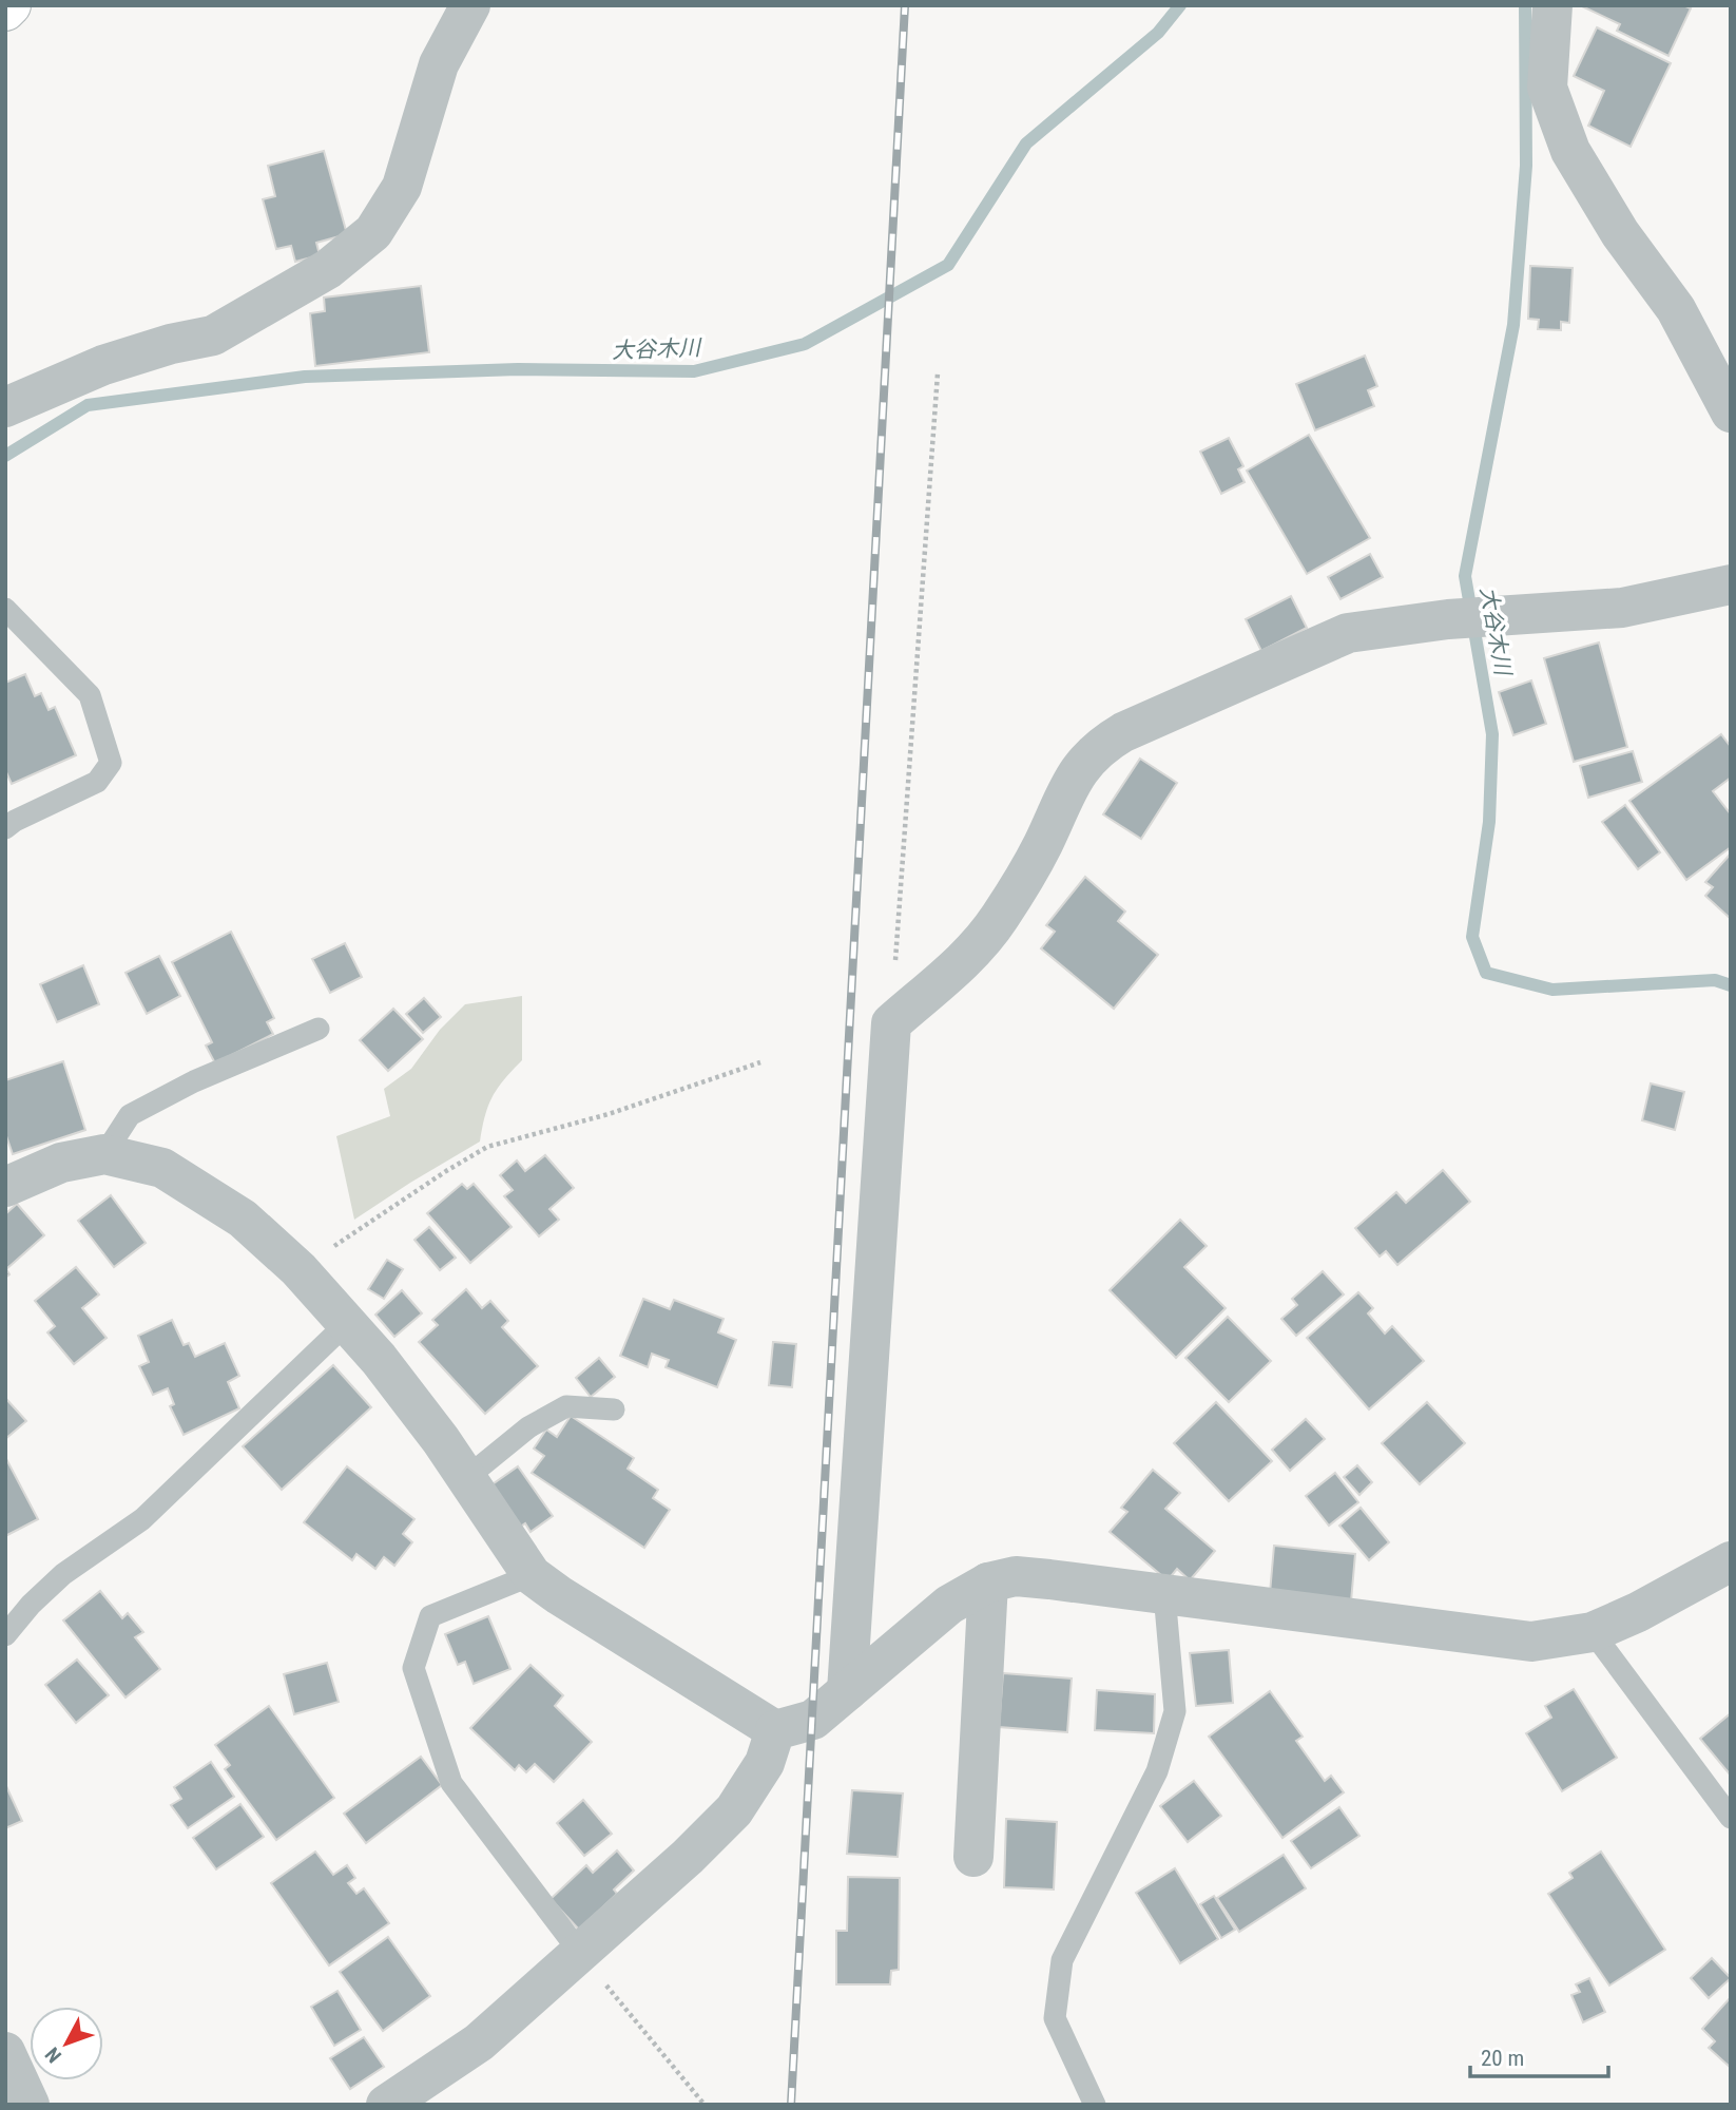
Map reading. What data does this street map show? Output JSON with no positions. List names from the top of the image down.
{
  "water": ["大谷木川"],
  "scale_bar": "20 m",
  "north": "bottom left"
}
